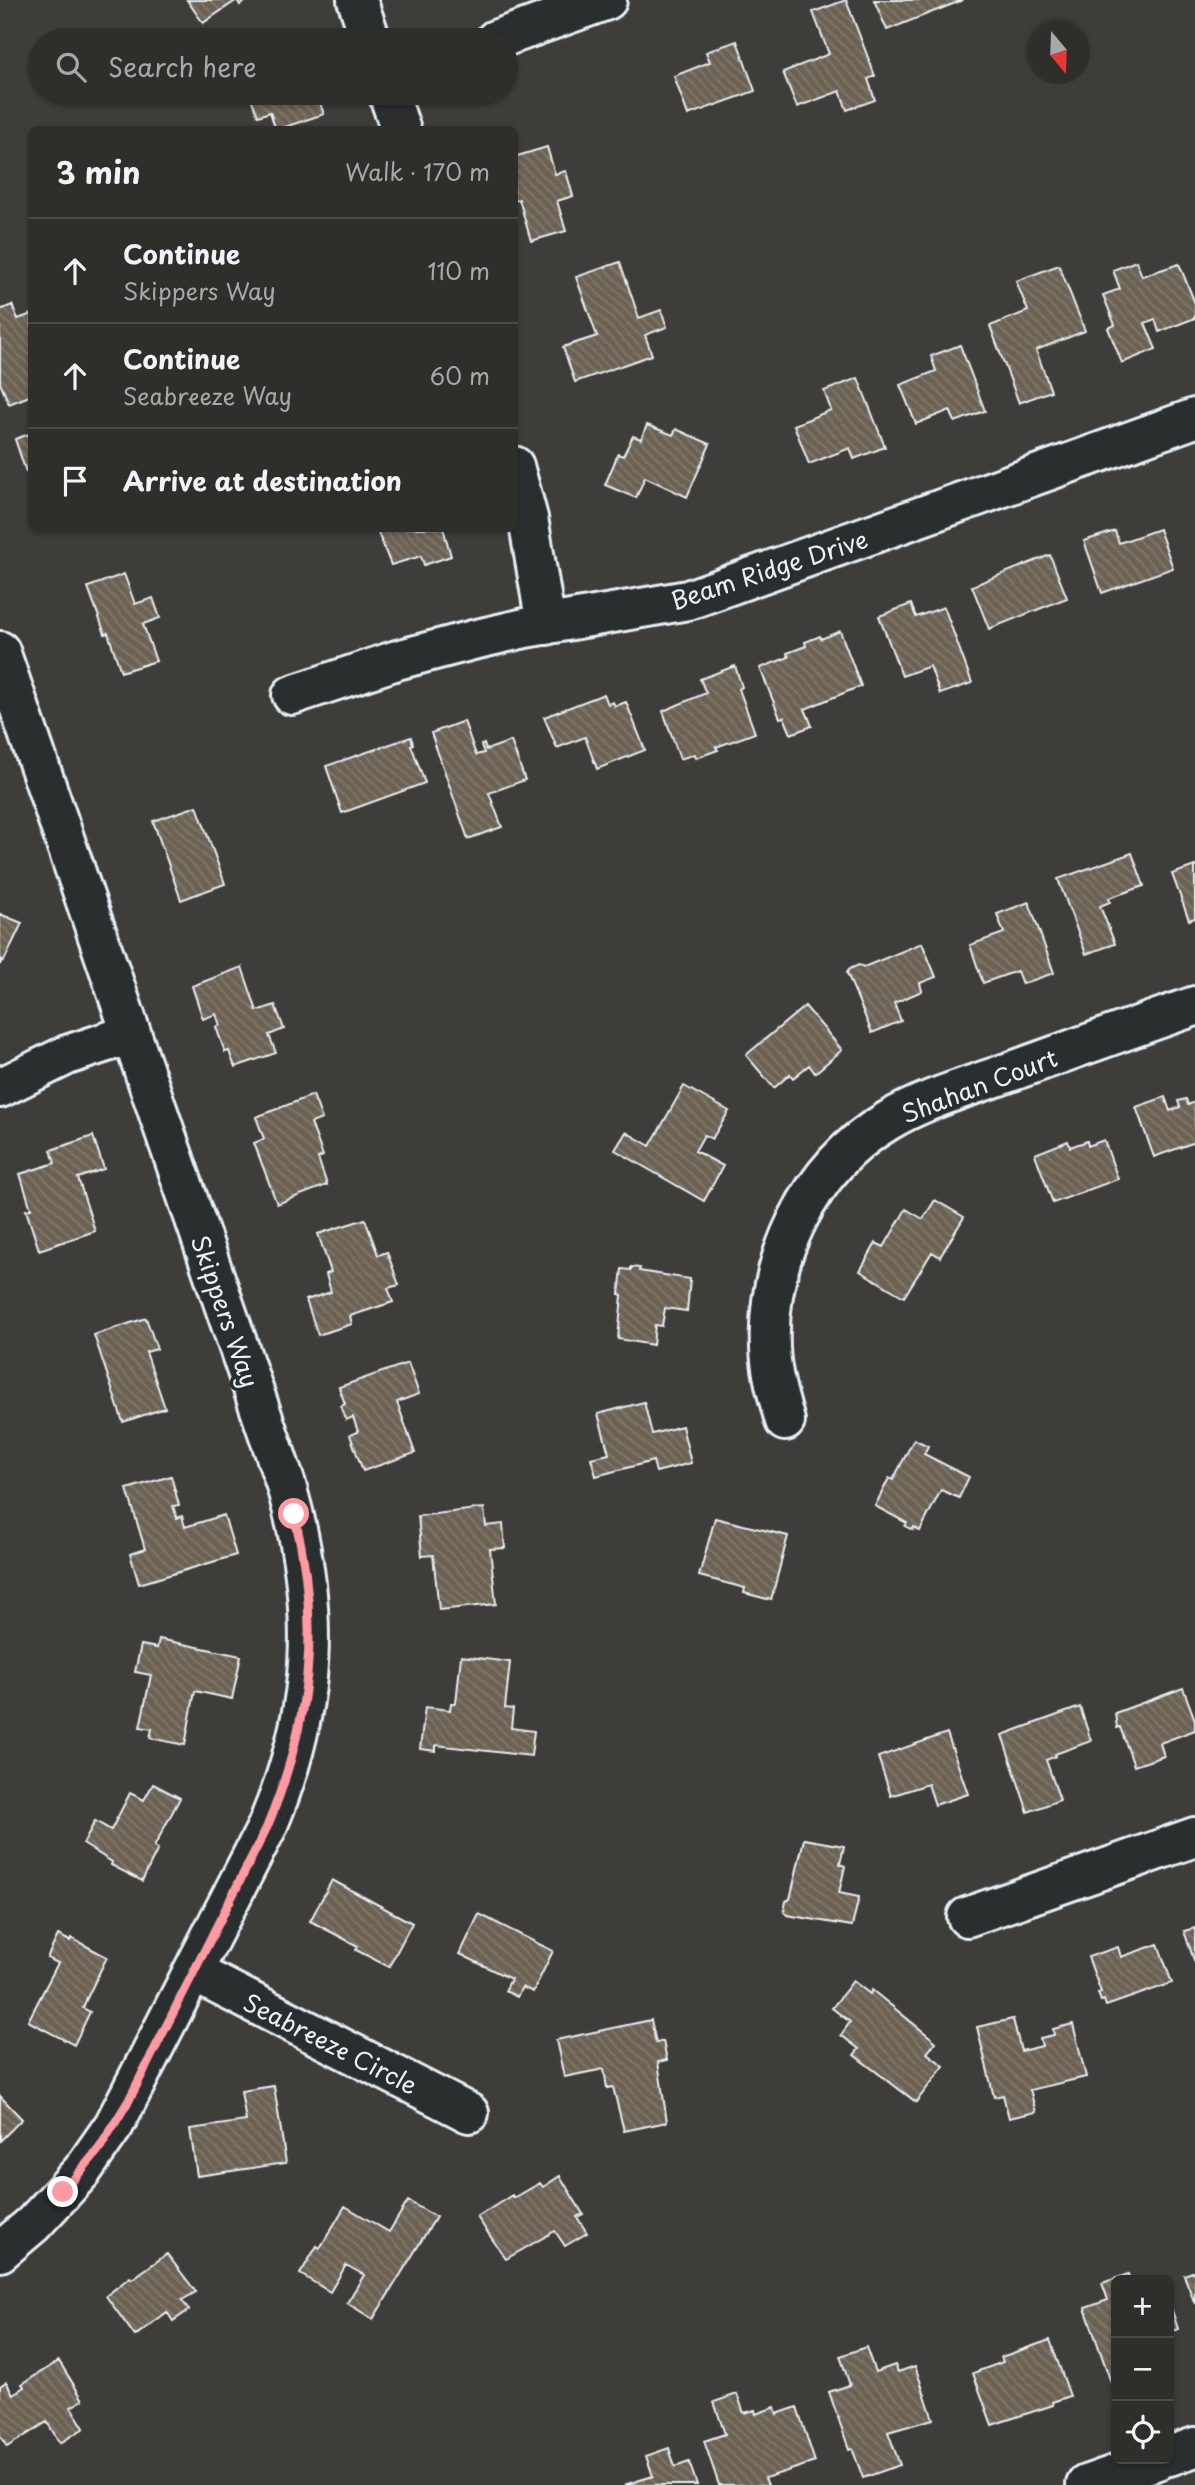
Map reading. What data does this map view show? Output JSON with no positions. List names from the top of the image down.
{
  "streets": {
    "street": [
      "Beam Ridge Drive",
      "Shahan Court",
      "Skippers Way",
      "Seabreeze Circle"
    ]
  },
  "crossings": [
    ["Skippers Way", "Seabreeze Circle"]
  ],
  "north": "bottom",
  "page": {
    "search": "Search here",
    "heading": ["3 min", "Walk · 170 m"],
    "list": [
      ["Continue", "Skippers Way", "110 m"],
      ["Continue", "Seabreeze Way", "60 m"],
      "Arrive at destination"
    ],
    "map_buttons": ["+", "−"]
  }
}
